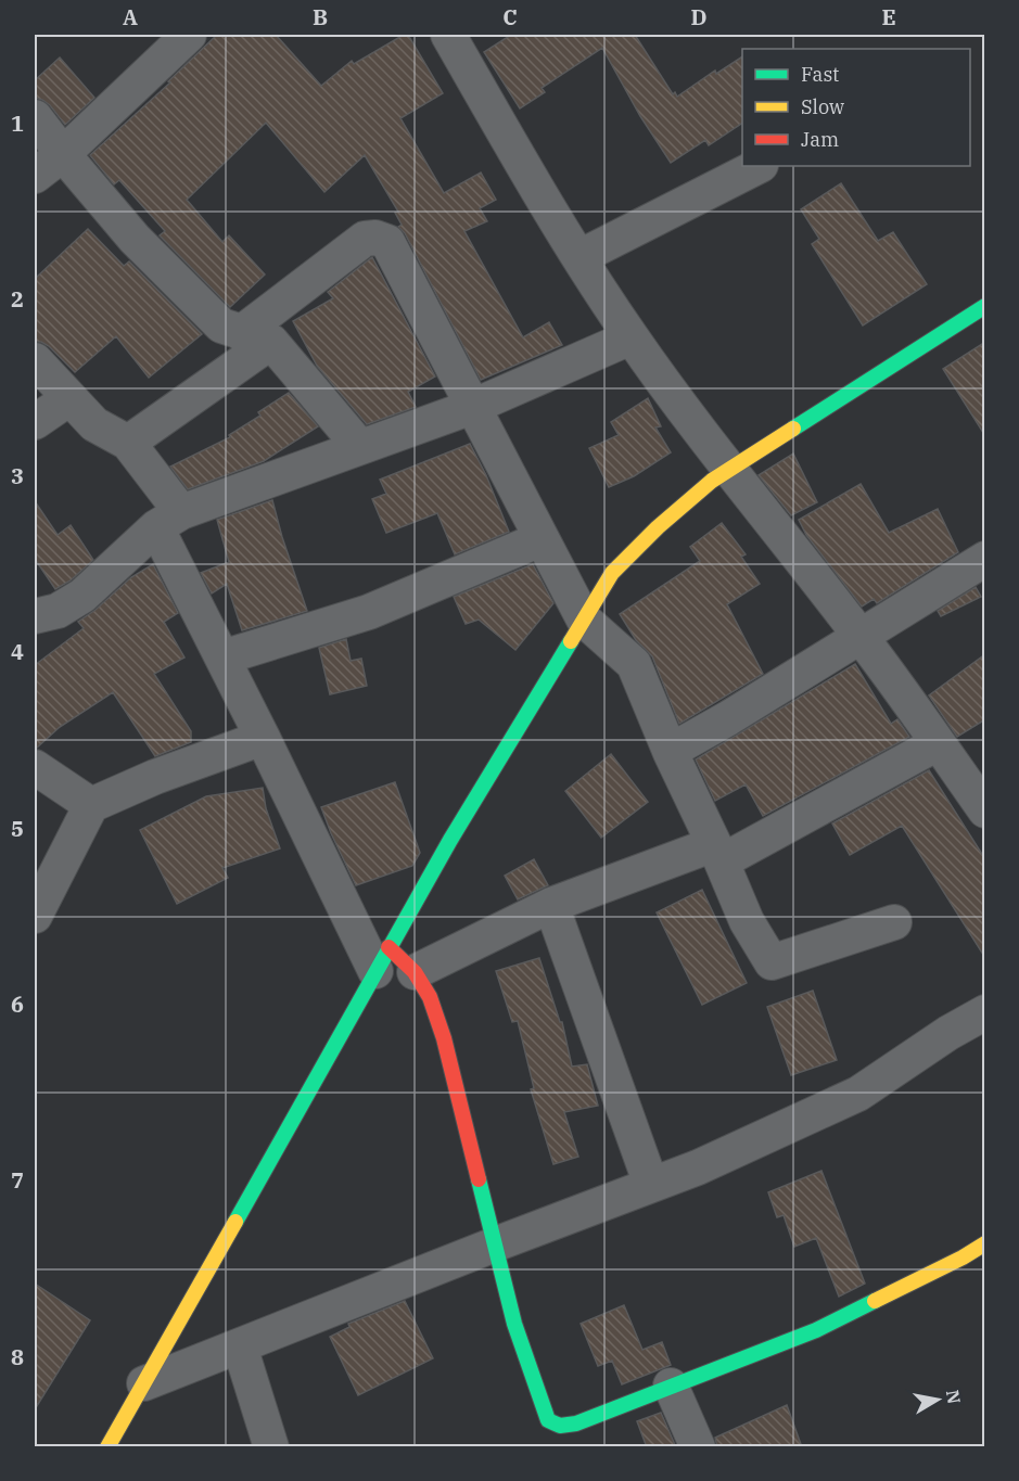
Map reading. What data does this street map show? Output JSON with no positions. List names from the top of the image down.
{
  "legend": ["Fast", "Slow", "Jam"],
  "north": "right",
  "grid": {
    "columns": [
      "A",
      "B",
      "C",
      "D",
      "E"
    ],
    "rows": [
      "1",
      "2",
      "3",
      "4",
      "5",
      "6",
      "7",
      "8"
    ]
  }
}
